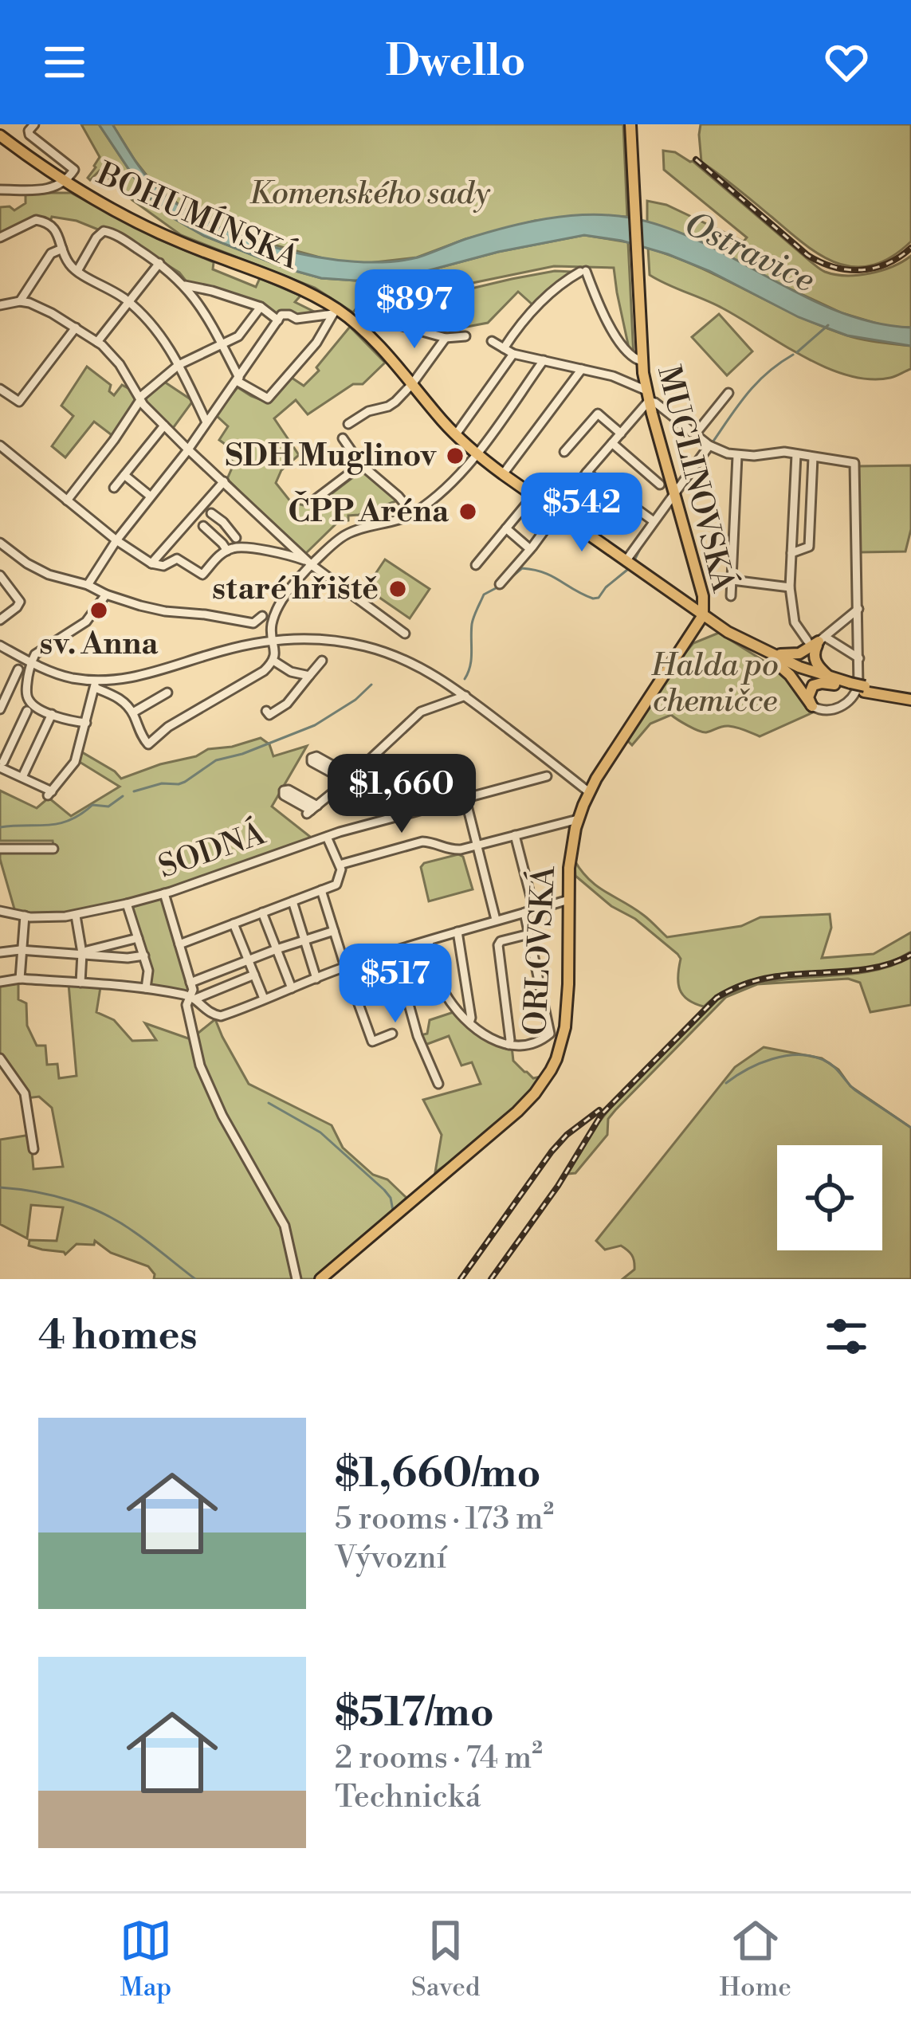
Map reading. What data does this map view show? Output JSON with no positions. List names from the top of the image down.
{
  "streets": {
    "main road": ["BOHUMÍNSKÁ", "MUGLINOVSKÁ", "ORLOVSKÁ"],
    "street": ["SODNÁ"]
  },
  "crossings": [
    ["BOHUMÍNSKÁ", "MUGLINOVSKÁ"],
    ["BOHUMÍNSKÁ", "ORLOVSKÁ"],
    ["MUGLINOVSKÁ", "ORLOVSKÁ"]
  ],
  "water": ["Ostravice"],
  "parks": ["Komenského sady", "Halda po chemičce"],
  "places": [
    "SDH Muglinov",
    "ČPP Aréna",
    "staré hřiště",
    "sv. Anna"
  ],
  "page": {
    "header": "Dwello",
    "price": [
      "$897",
      "$542",
      "$1,660",
      "$517"
    ],
    "heading": "4 homes",
    "list": [
      {
        "name": "$1,660/mo",
        "note": "5 rooms · 173 m² · Vývozní"
      },
      {
        "name": "$517/mo",
        "note": "2 rooms · 74 m² · Technická"
      }
    ],
    "tabs": ["Map", "Saved", "Home"]
  }
}
